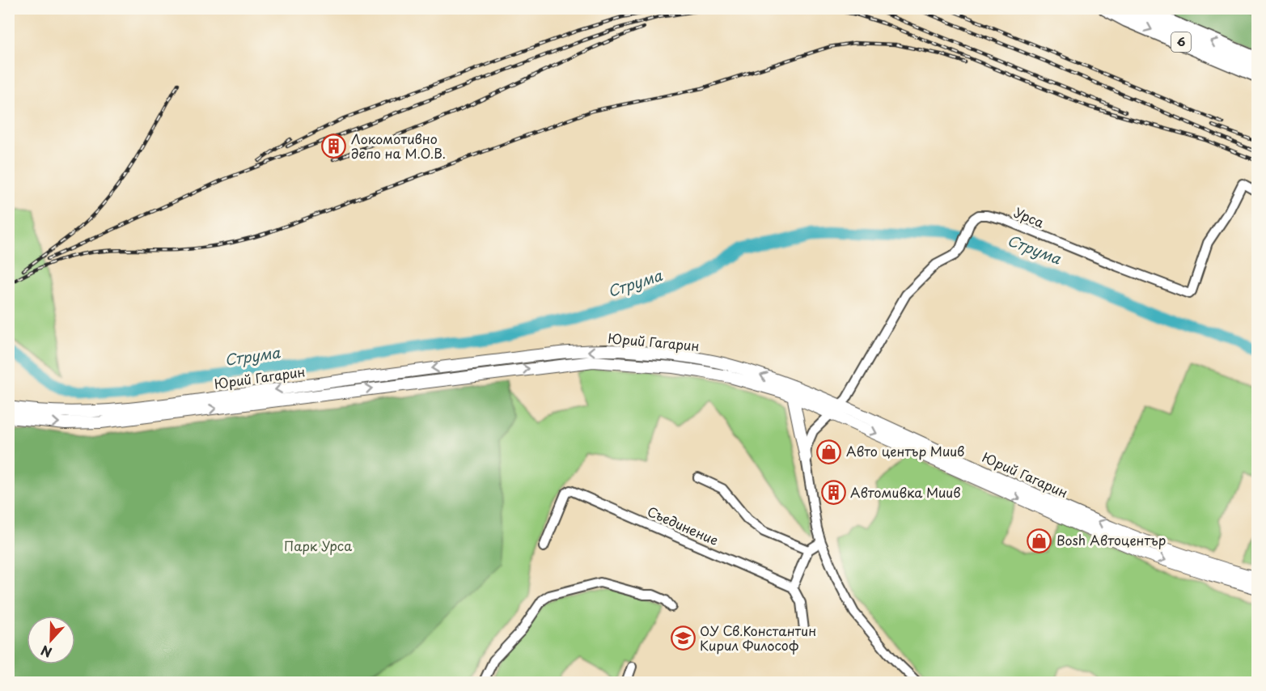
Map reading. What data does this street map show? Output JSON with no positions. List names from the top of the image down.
{
  "streets": {
    "highway": ["6"],
    "street": ["Урса", "Юрий Гагарин", "Съединение"]
  },
  "crossings": [
    ["Урса", "Юрий Гагарин"]
  ],
  "water": ["Струма"],
  "parks": ["Парк Урса"],
  "places": {
    "building": ["Локомотивно депо на М.О.В.", "Автомивка Миив"],
    "shop": ["Авто център Миив", "Bosh Автоцентър"],
    "school or university": ["ОУ Св.Константин Кирил Философ"]
  },
  "north": "bottom"
}
